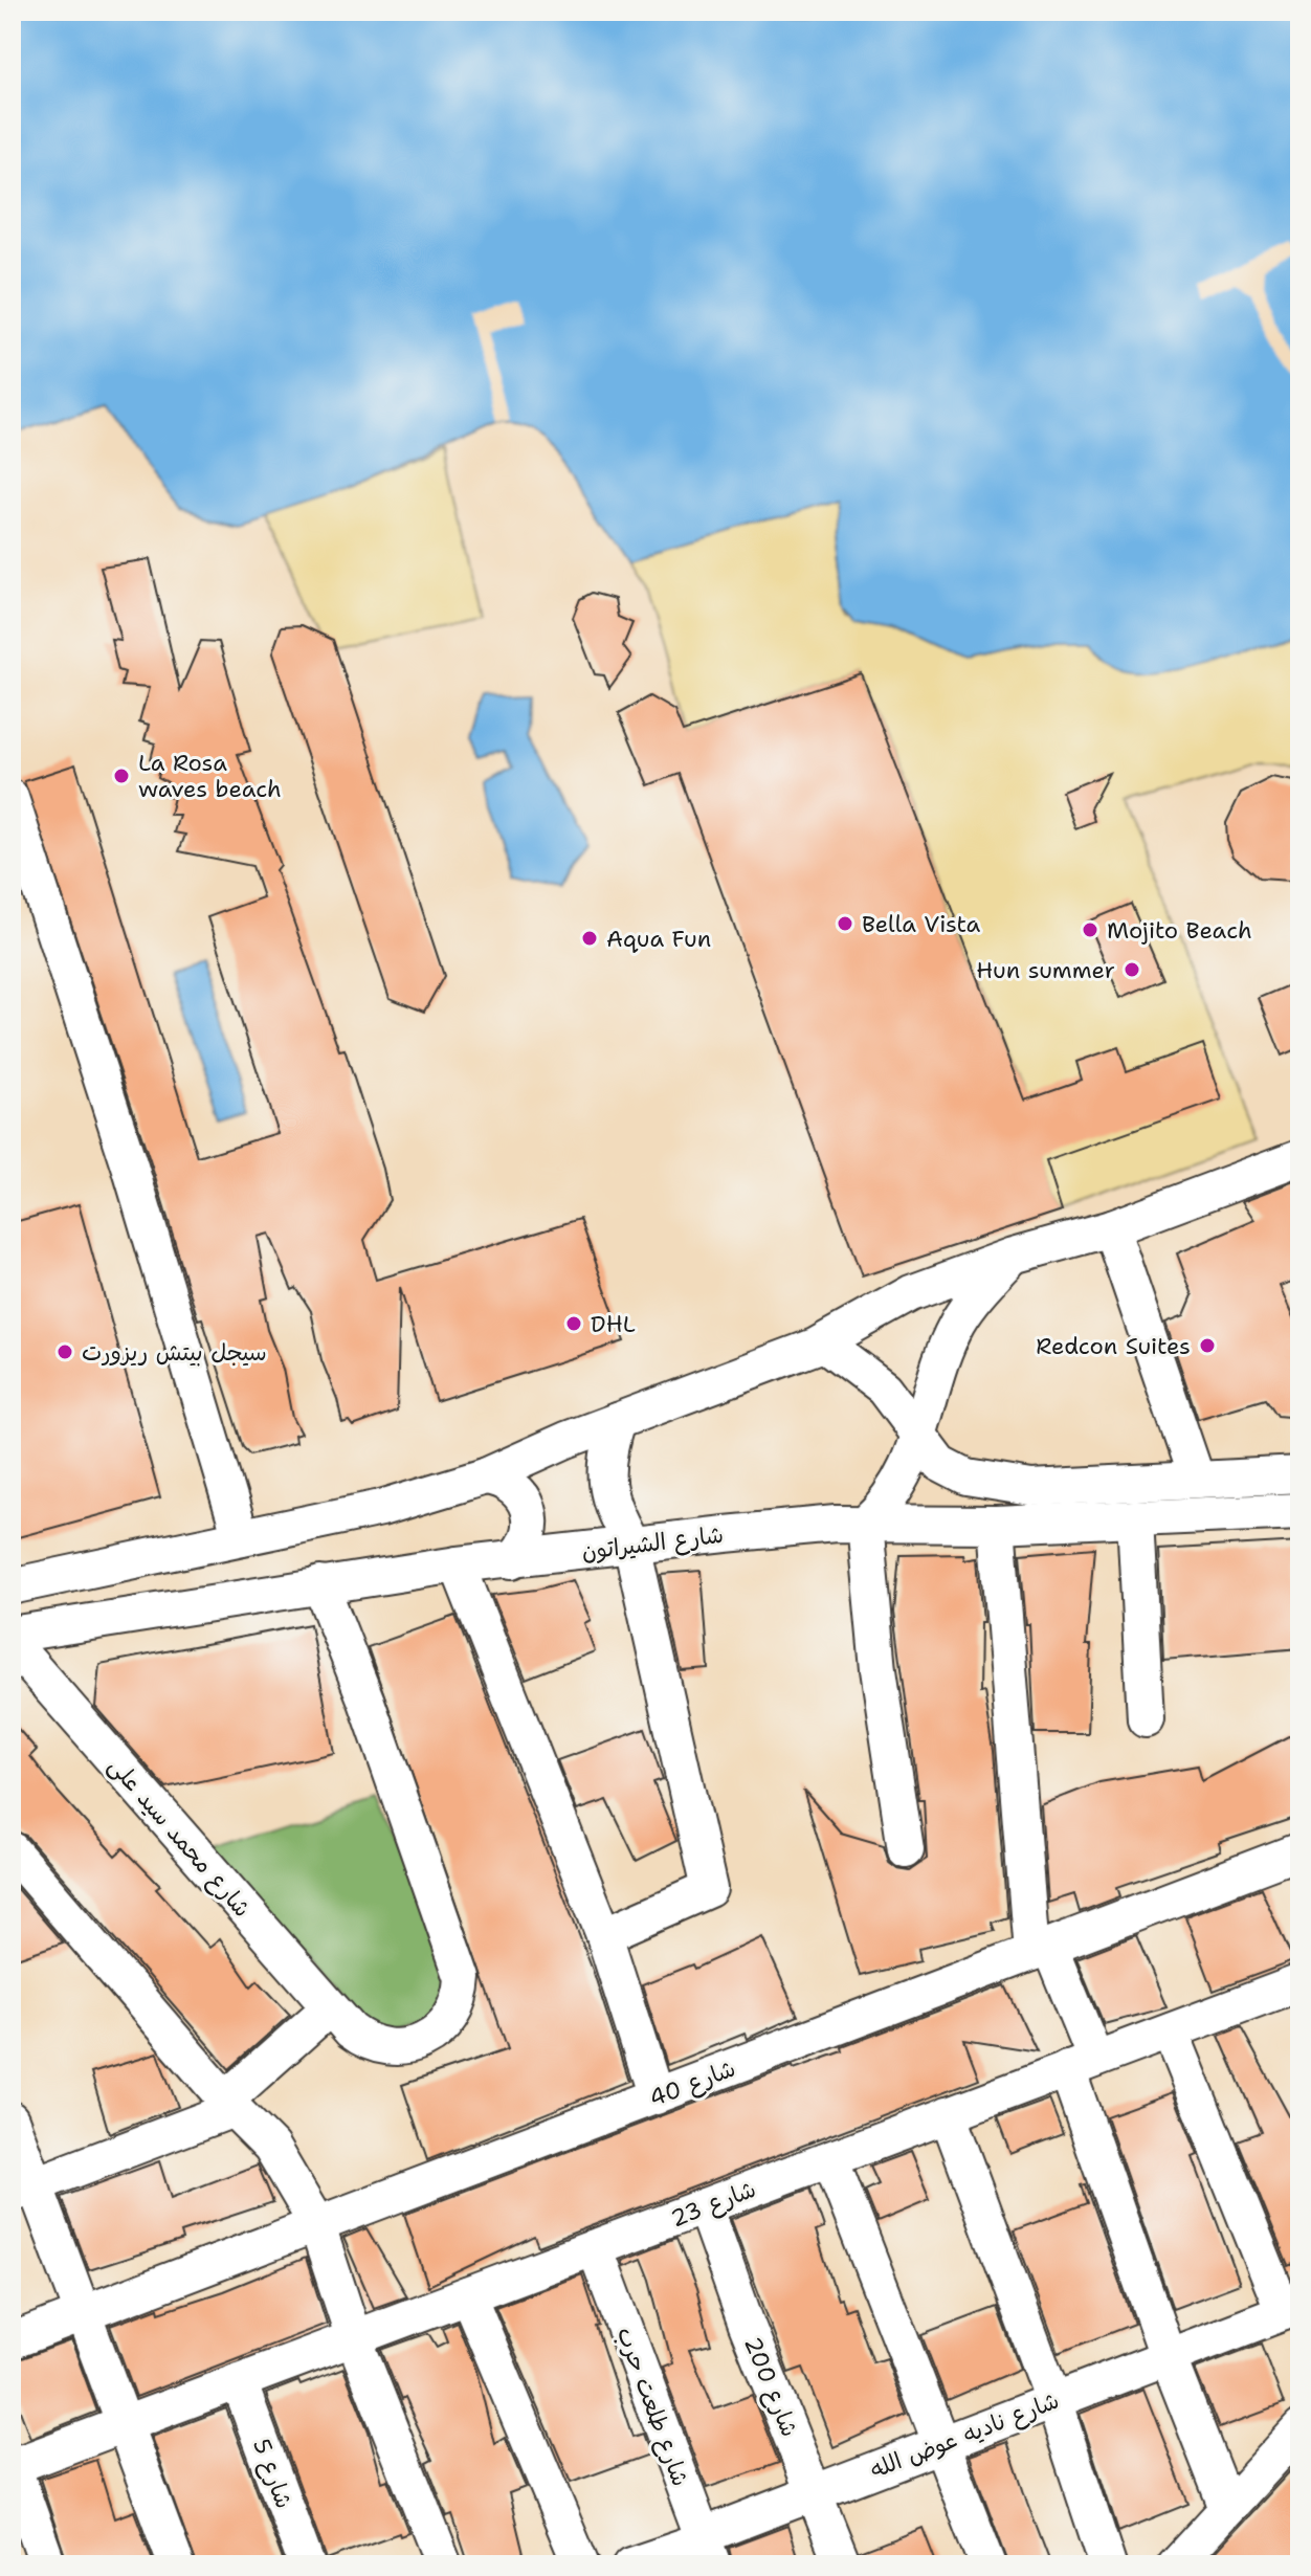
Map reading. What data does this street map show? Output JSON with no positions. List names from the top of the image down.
{
  "streets": {
    "street": [
      "شارع الشيراتون",
      "شارع محمد سيد على",
      "شارع 40",
      "شارع 23",
      "شارع 200",
      "شارع طلعت حرب",
      "شارع ناديه عوض الله",
      "شارع 5"
    ]
  },
  "crossings": [
    ["شارع 23", "شارع 200"],
    ["شارع 23", "شارع طلعت حرب"],
    ["شارع 23", "شارع 5"],
    ["شارع 200", "شارع ناديه عوض الله"],
    ["شارع طلعت حرب", "شارع ناديه عوض الله"]
  ],
  "places": [
    "La Rosa waves beach",
    "Bella Vista",
    "Mojito Beach",
    "Aqua Fun",
    "Hun summer",
    "DHL",
    "Redcon Suites",
    "سيجل بيتش ريزورت"
  ]
}
